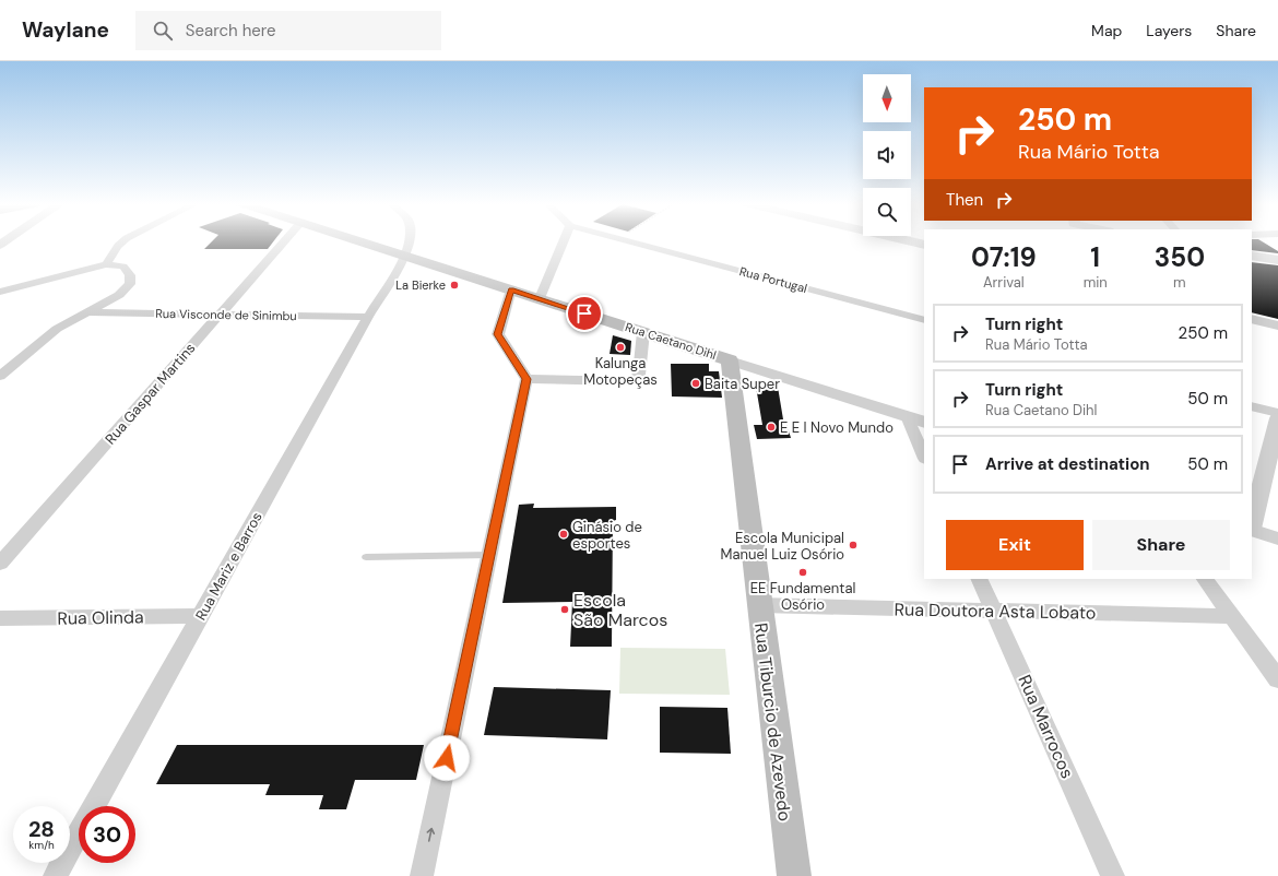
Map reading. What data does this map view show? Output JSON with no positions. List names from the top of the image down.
{
  "streets": {
    "main road": ["Rua Caetano Dihl", "Rua Tiburcio de Azevedo"],
    "street": [
      "Rua Portugal",
      "Rua Visconde de Sinimbu",
      "Rua Gaspar Martins",
      "Rua Mariz e Barros",
      "Rua Doutora Asta Lobato",
      "Rua Olinda",
      "Rua Marrocos"
    ]
  },
  "crossings": [
    ["Rua Visconde de Sinimbu", "Rua Gaspar Martins"],
    ["Rua Visconde de Sinimbu", "Rua Mariz e Barros"],
    ["Rua Caetano Dihl", "Rua Mariz e Barros"],
    ["Rua Caetano Dihl", "Rua Tiburcio de Azevedo"],
    ["Rua Mariz e Barros", "Rua Olinda"],
    ["Rua Doutora Asta Lobato", "Rua Tiburcio de Azevedo"],
    ["Rua Doutora Asta Lobato", "Rua Marrocos"]
  ],
  "places": [
    "La Bierke",
    "Kalunga Motopeças",
    "Baita Super",
    "E E I Novo Mundo",
    "Ginásio de esportes",
    "Escola Municipal Manuel Luiz Osório",
    "EE Fundamental Osório",
    "Escola São Marcos"
  ],
  "north": "bottom",
  "page": {
    "header": "Waylane",
    "search": "Search here",
    "nav": ["Map", "Layers", "Share"],
    "turn": ["250 m", "Rua Mário Totta"],
    "then": "Then",
    "eta": [
      "07:19",
      "Arrival",
      "1",
      "min",
      "350",
      "m"
    ],
    "list": [
      {
        "name": "Turn right",
        "note": "Rua Mário Totta",
        "value": "250 m"
      },
      {
        "name": "Turn right",
        "note": "Rua Caetano Dihl",
        "value": "50 m"
      },
      {
        "name": "Arrive at destination",
        "value": "50 m"
      }
    ],
    "buttons": ["Exit", "Share"],
    "speed": "28 km/h",
    "limit": "30"
  }
}
